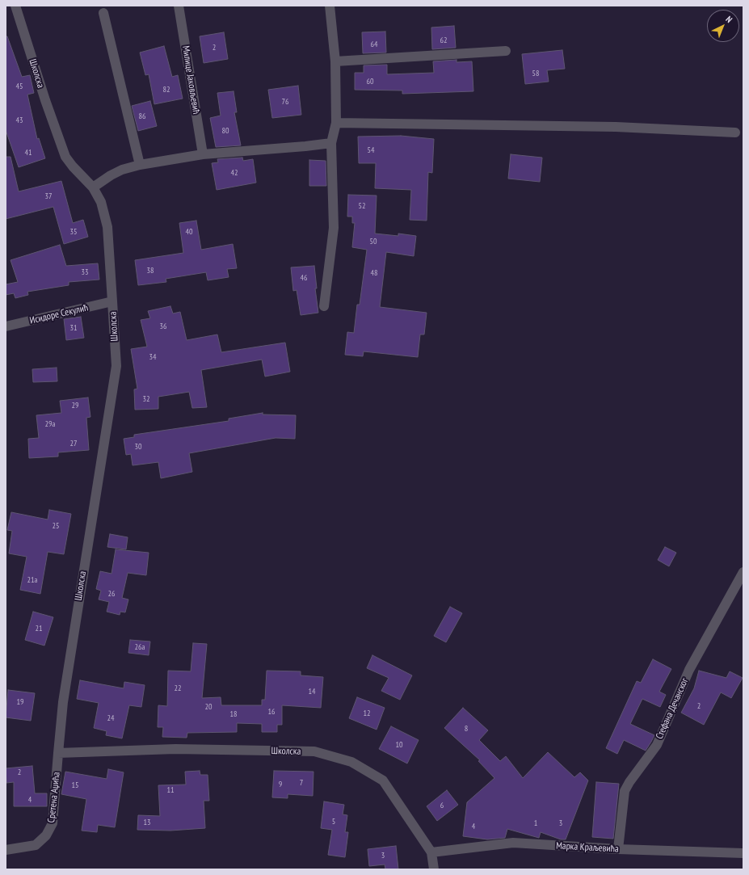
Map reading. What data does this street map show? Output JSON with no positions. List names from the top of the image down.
{
  "streets": {
    "street": [
      "Школска",
      "Милице Јаковљевић",
      "Исидоре Секулић",
      "Стефана Дечанског",
      "Сретена Аџића",
      "Марка Краљевића"
    ]
  },
  "crossings": [
    ["Школска", "Исидоре Секулић"],
    ["Школска", "Сретена Аџића"],
    ["Школска", "Марка Краљевића"],
    ["Стефана Дечанског", "Марка Краљевића"]
  ],
  "house_numbers": [
    "62",
    "64",
    "2",
    "58",
    "60",
    "45",
    "82",
    "76",
    "86",
    "43",
    "80",
    "54",
    "41",
    "42",
    "37",
    "52",
    "35",
    "40",
    "50",
    "38",
    "33",
    "48",
    "46",
    "36",
    "31",
    "34",
    "32",
    "29",
    "29a",
    "27",
    "30",
    "25",
    "21a",
    "26",
    "21",
    "26a",
    "22",
    "14",
    "19",
    "2",
    "20",
    "16",
    "12",
    "18",
    "24",
    "8",
    "10",
    "2",
    "7",
    "9",
    "15",
    "11",
    "4",
    "6",
    "5",
    "13",
    "1",
    "3",
    "4",
    "3"
  ],
  "north": "top right"
}
